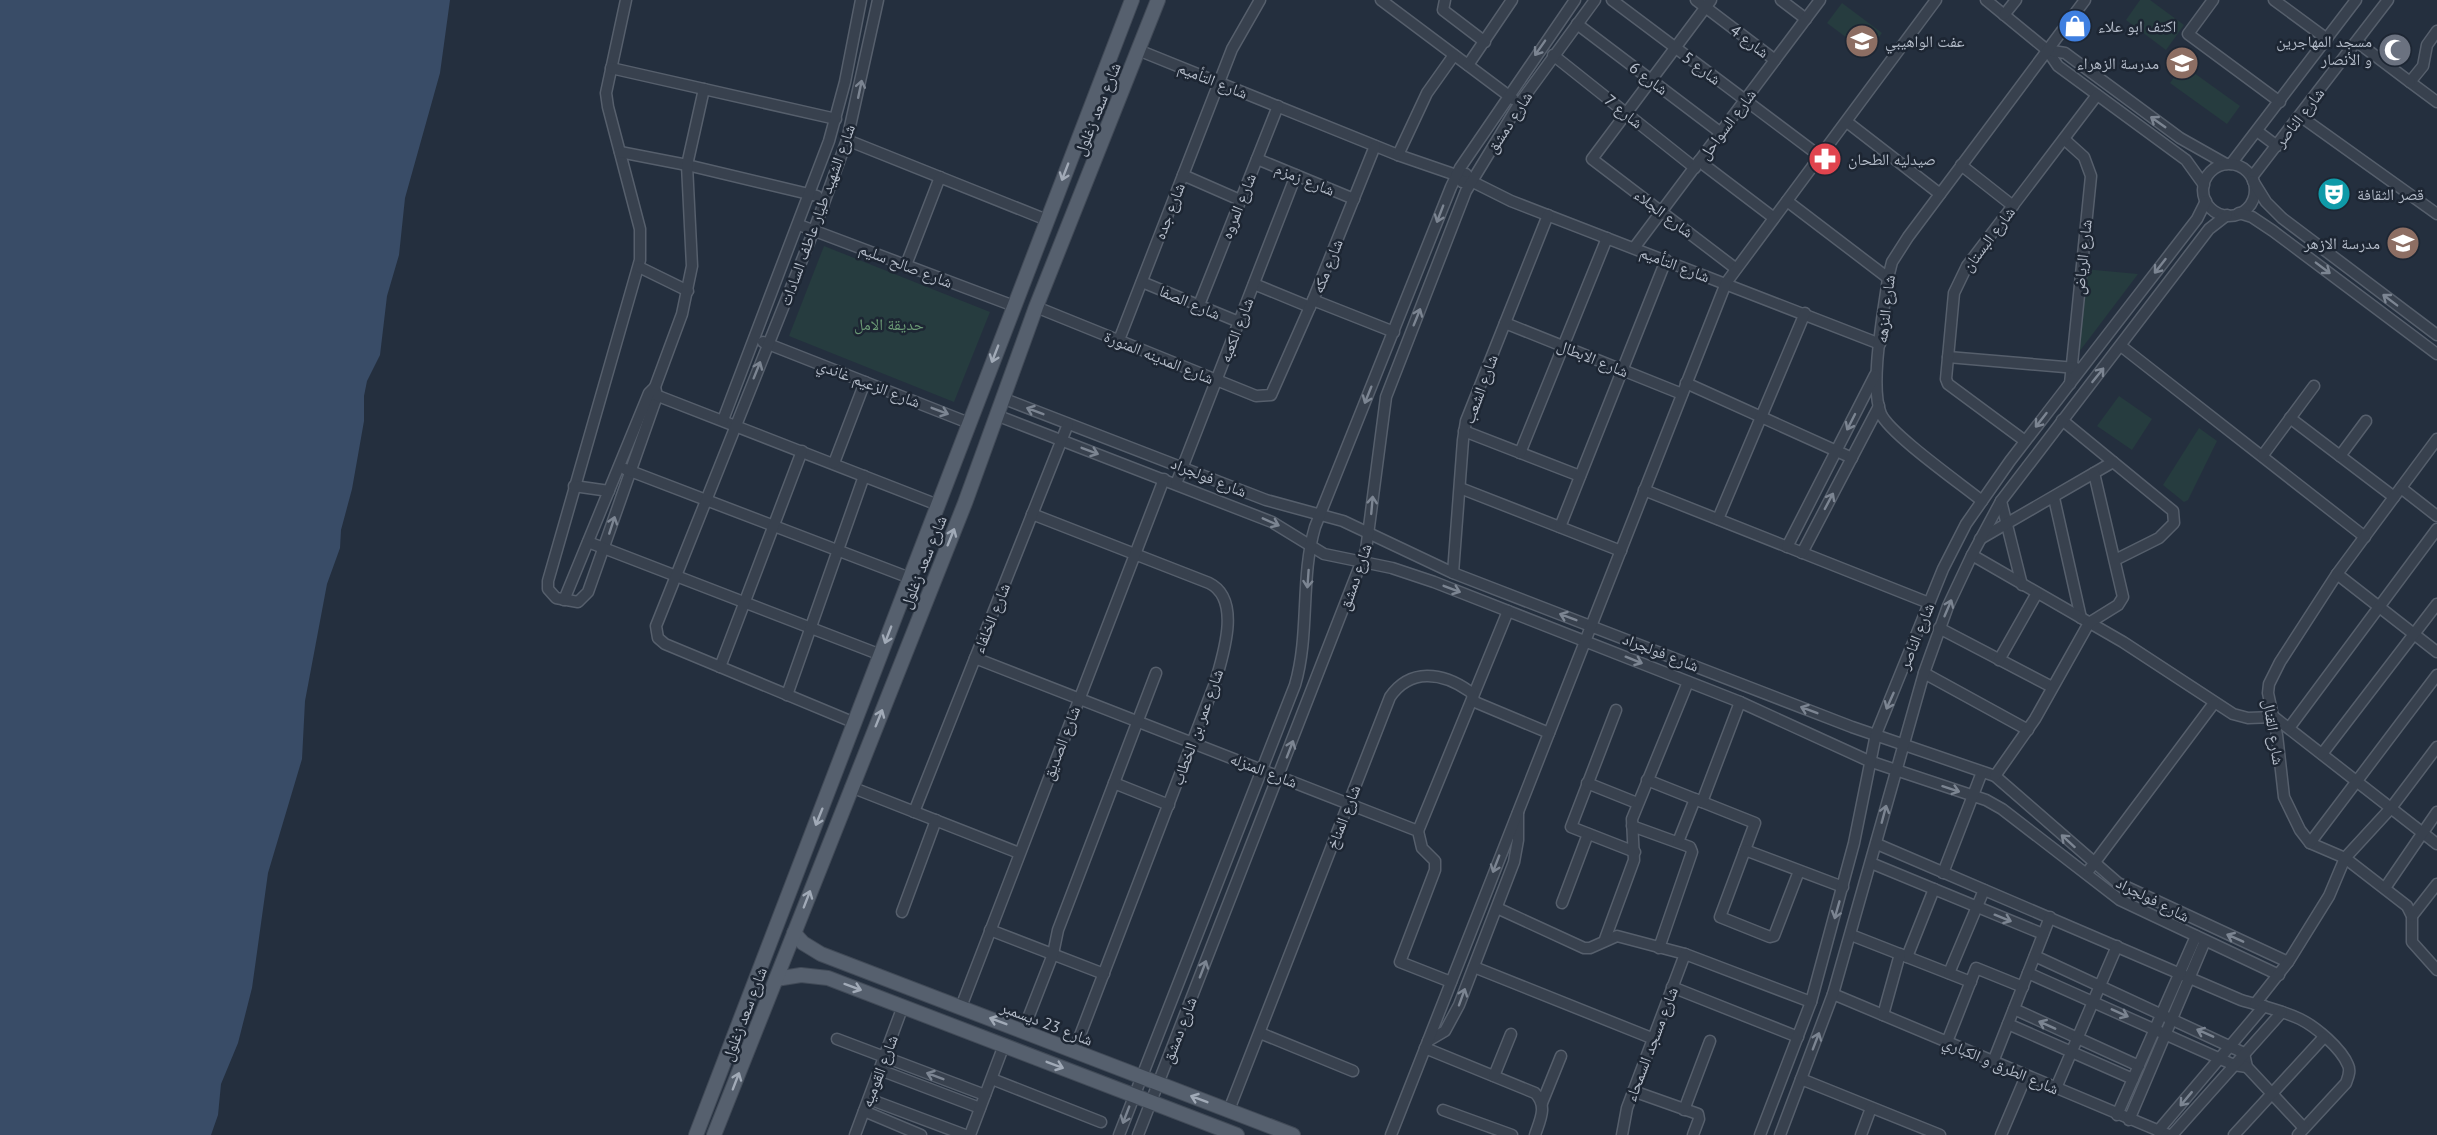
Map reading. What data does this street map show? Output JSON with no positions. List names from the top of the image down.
{
  "streets": {
    "main road": ["شارع سعد زغلول", "شارع 23 ديسمبر"],
    "street": [
      "شارع 4",
      "شارع 5",
      "شارع 6",
      "شارع التأميم",
      "شارع 7",
      "شارع الناصر",
      "شارع دمشق",
      "شارع السواحل",
      "شارع زمزم",
      "شارع المروه",
      "شارع جده",
      "شارع الجلاء",
      "شارع الشهيد طيار عاطف السادات",
      "شارع البستان",
      "شارع الرياض",
      "شارع صالح سليم",
      "شارع مكه",
      "شارع الصفا",
      "شارع النزهه",
      "شارع الكعبه",
      "شارع المدينه المنورة",
      "شارع الابطال",
      "شارع الزعيم غاندي",
      "شارع الشعب",
      "شارع فولجراد",
      "شارع الخلفاء",
      "شارع عمر بن الخطاب",
      "شارع القنال",
      "شارع الصديق",
      "شارع المنزله",
      "شارع المناخ",
      "شارع مسجد السمحاء",
      "شارع الطرق و الكباري",
      "شارع القوميه"
    ]
  },
  "crossings": [
    ["شارع 4", "شارع السواحل"],
    ["شارع 5", "شارع السواحل"],
    ["شارع 6", "شارع دمشق"],
    ["شارع 6", "شارع السواحل"],
    ["شارع التأميم", "شارع سعد زغلول"],
    ["شارع التأميم", "شارع دمشق"],
    ["شارع التأميم", "شارع السواحل"],
    ["شارع التأميم", "شارع المروه"],
    ["شارع التأميم", "شارع جده"],
    ["شارع التأميم", "شارع مكه"],
    ["شارع التأميم", "شارع النزهه"],
    ["شارع التأميم", "شارع الشعب"],
    ["شارع سعد زغلول", "شارع صالح سليم"],
    ["شارع سعد زغلول", "شارع المدينه المنورة"],
    ["شارع سعد زغلول", "شارع الزعيم غاندي"],
    ["شارع سعد زغلول", "شارع فولجراد"],
    ["شارع سعد زغلول", "شارع 23 ديسمبر"],
    ["شارع 7", "شارع دمشق"],
    ["شارع 7", "شارع السواحل"],
    ["شارع 7", "شارع الجلاء"],
    ["شارع الناصر", "شارع البستان"],
    ["شارع الناصر", "شارع الرياض"],
    ["شارع الناصر", "شارع فولجراد"],
    ["شارع الناصر", "شارع الطرق و الكباري"],
    ["شارع دمشق", "شارع فولجراد"],
    ["شارع دمشق", "شارع المنزله"],
    ["شارع دمشق", "شارع 23 ديسمبر"],
    ["شارع السواحل", "شارع الجلاء"],
    ["شارع زمزم", "شارع المروه"],
    ["شارع زمزم", "شارع مكه"],
    ["شارع زمزم", "شارع الكعبه"],
    ["شارع المروه", "شارع الصفا"],
    ["شارع جده", "شارع الصفا"],
    ["شارع جده", "شارع المدينه المنورة"],
    ["شارع الشهيد طيار عاطف السادات", "شارع صالح سليم"],
    ["شارع الشهيد طيار عاطف السادات", "شارع الزعيم غاندي"],
    ["شارع البستان", "شارع الرياض"],
    ["شارع مكه", "شارع المدينه المنورة"],
    ["شارع الصفا", "شارع الكعبه"],
    ["شارع الكعبه", "شارع المدينه المنورة"],
    ["شارع الكعبه", "شارع فولجراد"],
    ["شارع الابطال", "شارع الشعب"],
    ["شارع الشعب", "شارع فولجراد"],
    ["شارع فولجراد", "شارع الخلفاء"],
    ["شارع فولجراد", "شارع الصديق"],
    ["شارع الخلفاء", "شارع عمر بن الخطاب"],
    ["شارع الخلفاء", "شارع المنزله"],
    ["شارع عمر بن الخطاب", "شارع الصديق"],
    ["شارع عمر بن الخطاب", "شارع المنزله"],
    ["شارع عمر بن الخطاب", "شارع 23 ديسمبر"],
    ["شارع الصديق", "شارع المنزله"],
    ["شارع الصديق", "شارع 23 ديسمبر"],
    ["شارع المنزله", "شارع المناخ"],
    ["شارع المناخ", "شارع 23 ديسمبر"]
  ],
  "parks": ["حديقة الامل"],
  "places": {
    "shop": ["اكتف ابو علاء"],
    "school or university": ["عفت الواهيبي", "مدرسة الزهراء", "مدرسة الازهر"],
    "mosque": ["مسجد المهاجرين و الأنصار"],
    "pharmacy": ["صيدليه الطحان"],
    "theatre": ["قصر الثقافة"]
  }
}
